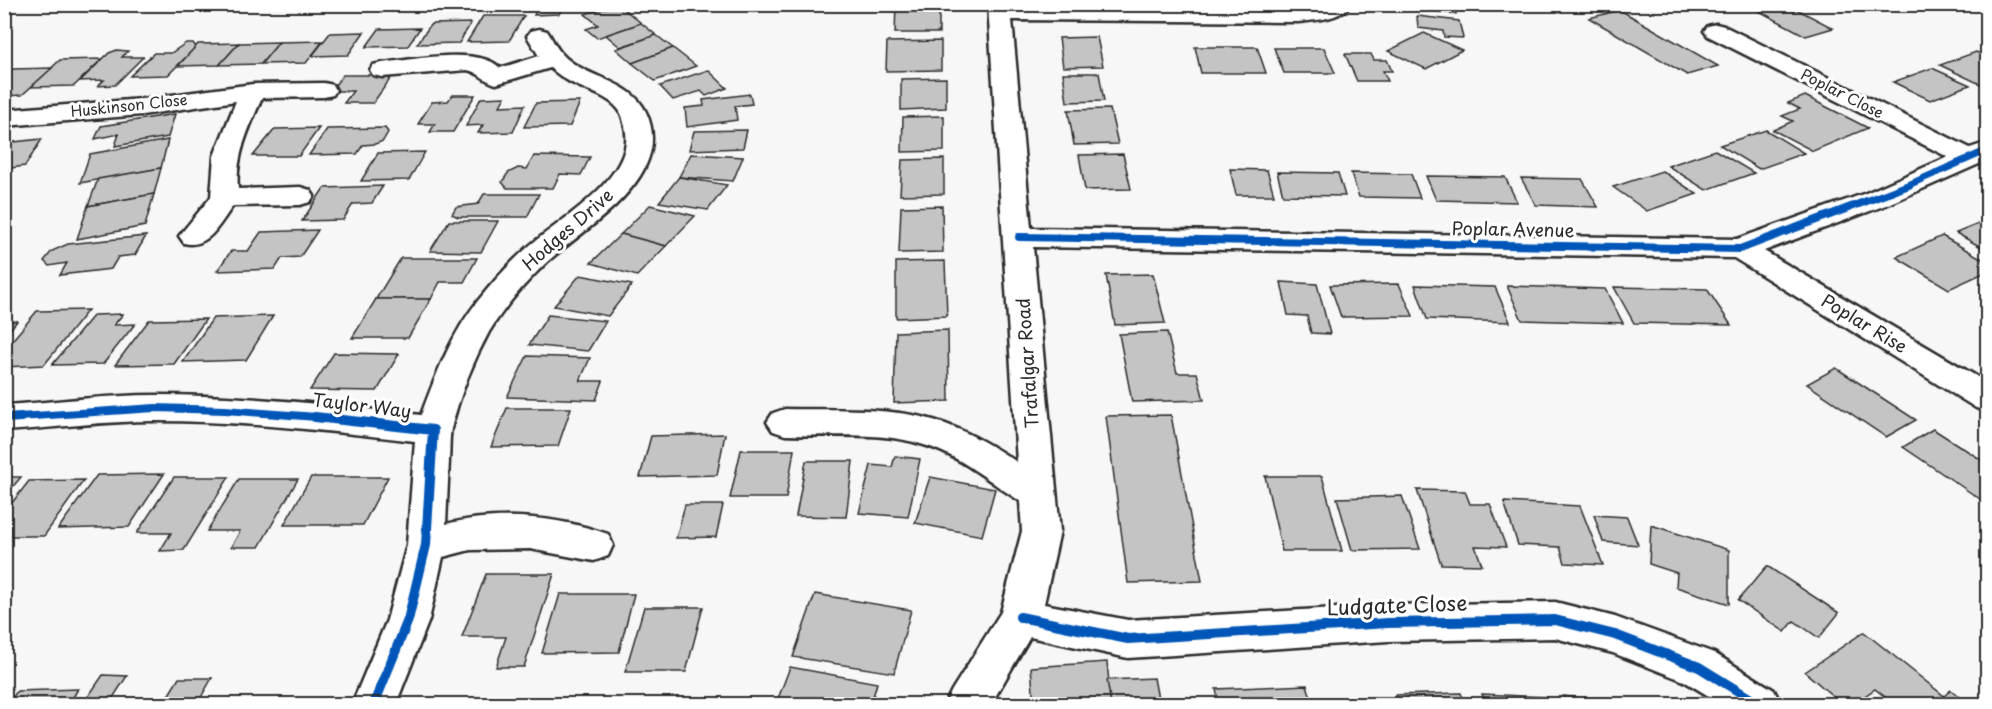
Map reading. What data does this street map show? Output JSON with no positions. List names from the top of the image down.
{
  "streets": {
    "street": [
      "Poplar Close",
      "Huskinson Close",
      "Hodges Drive",
      "Poplar Avenue",
      "Poplar Rise",
      "Trafalgar Road",
      "Taylor Way",
      "Ludgate Close"
    ]
  },
  "crossings": [
    ["Poplar Close", "Poplar Avenue"],
    ["Hodges Drive", "Taylor Way"],
    ["Poplar Avenue", "Poplar Rise"],
    ["Poplar Avenue", "Trafalgar Road"],
    ["Trafalgar Road", "Ludgate Close"]
  ]
}
